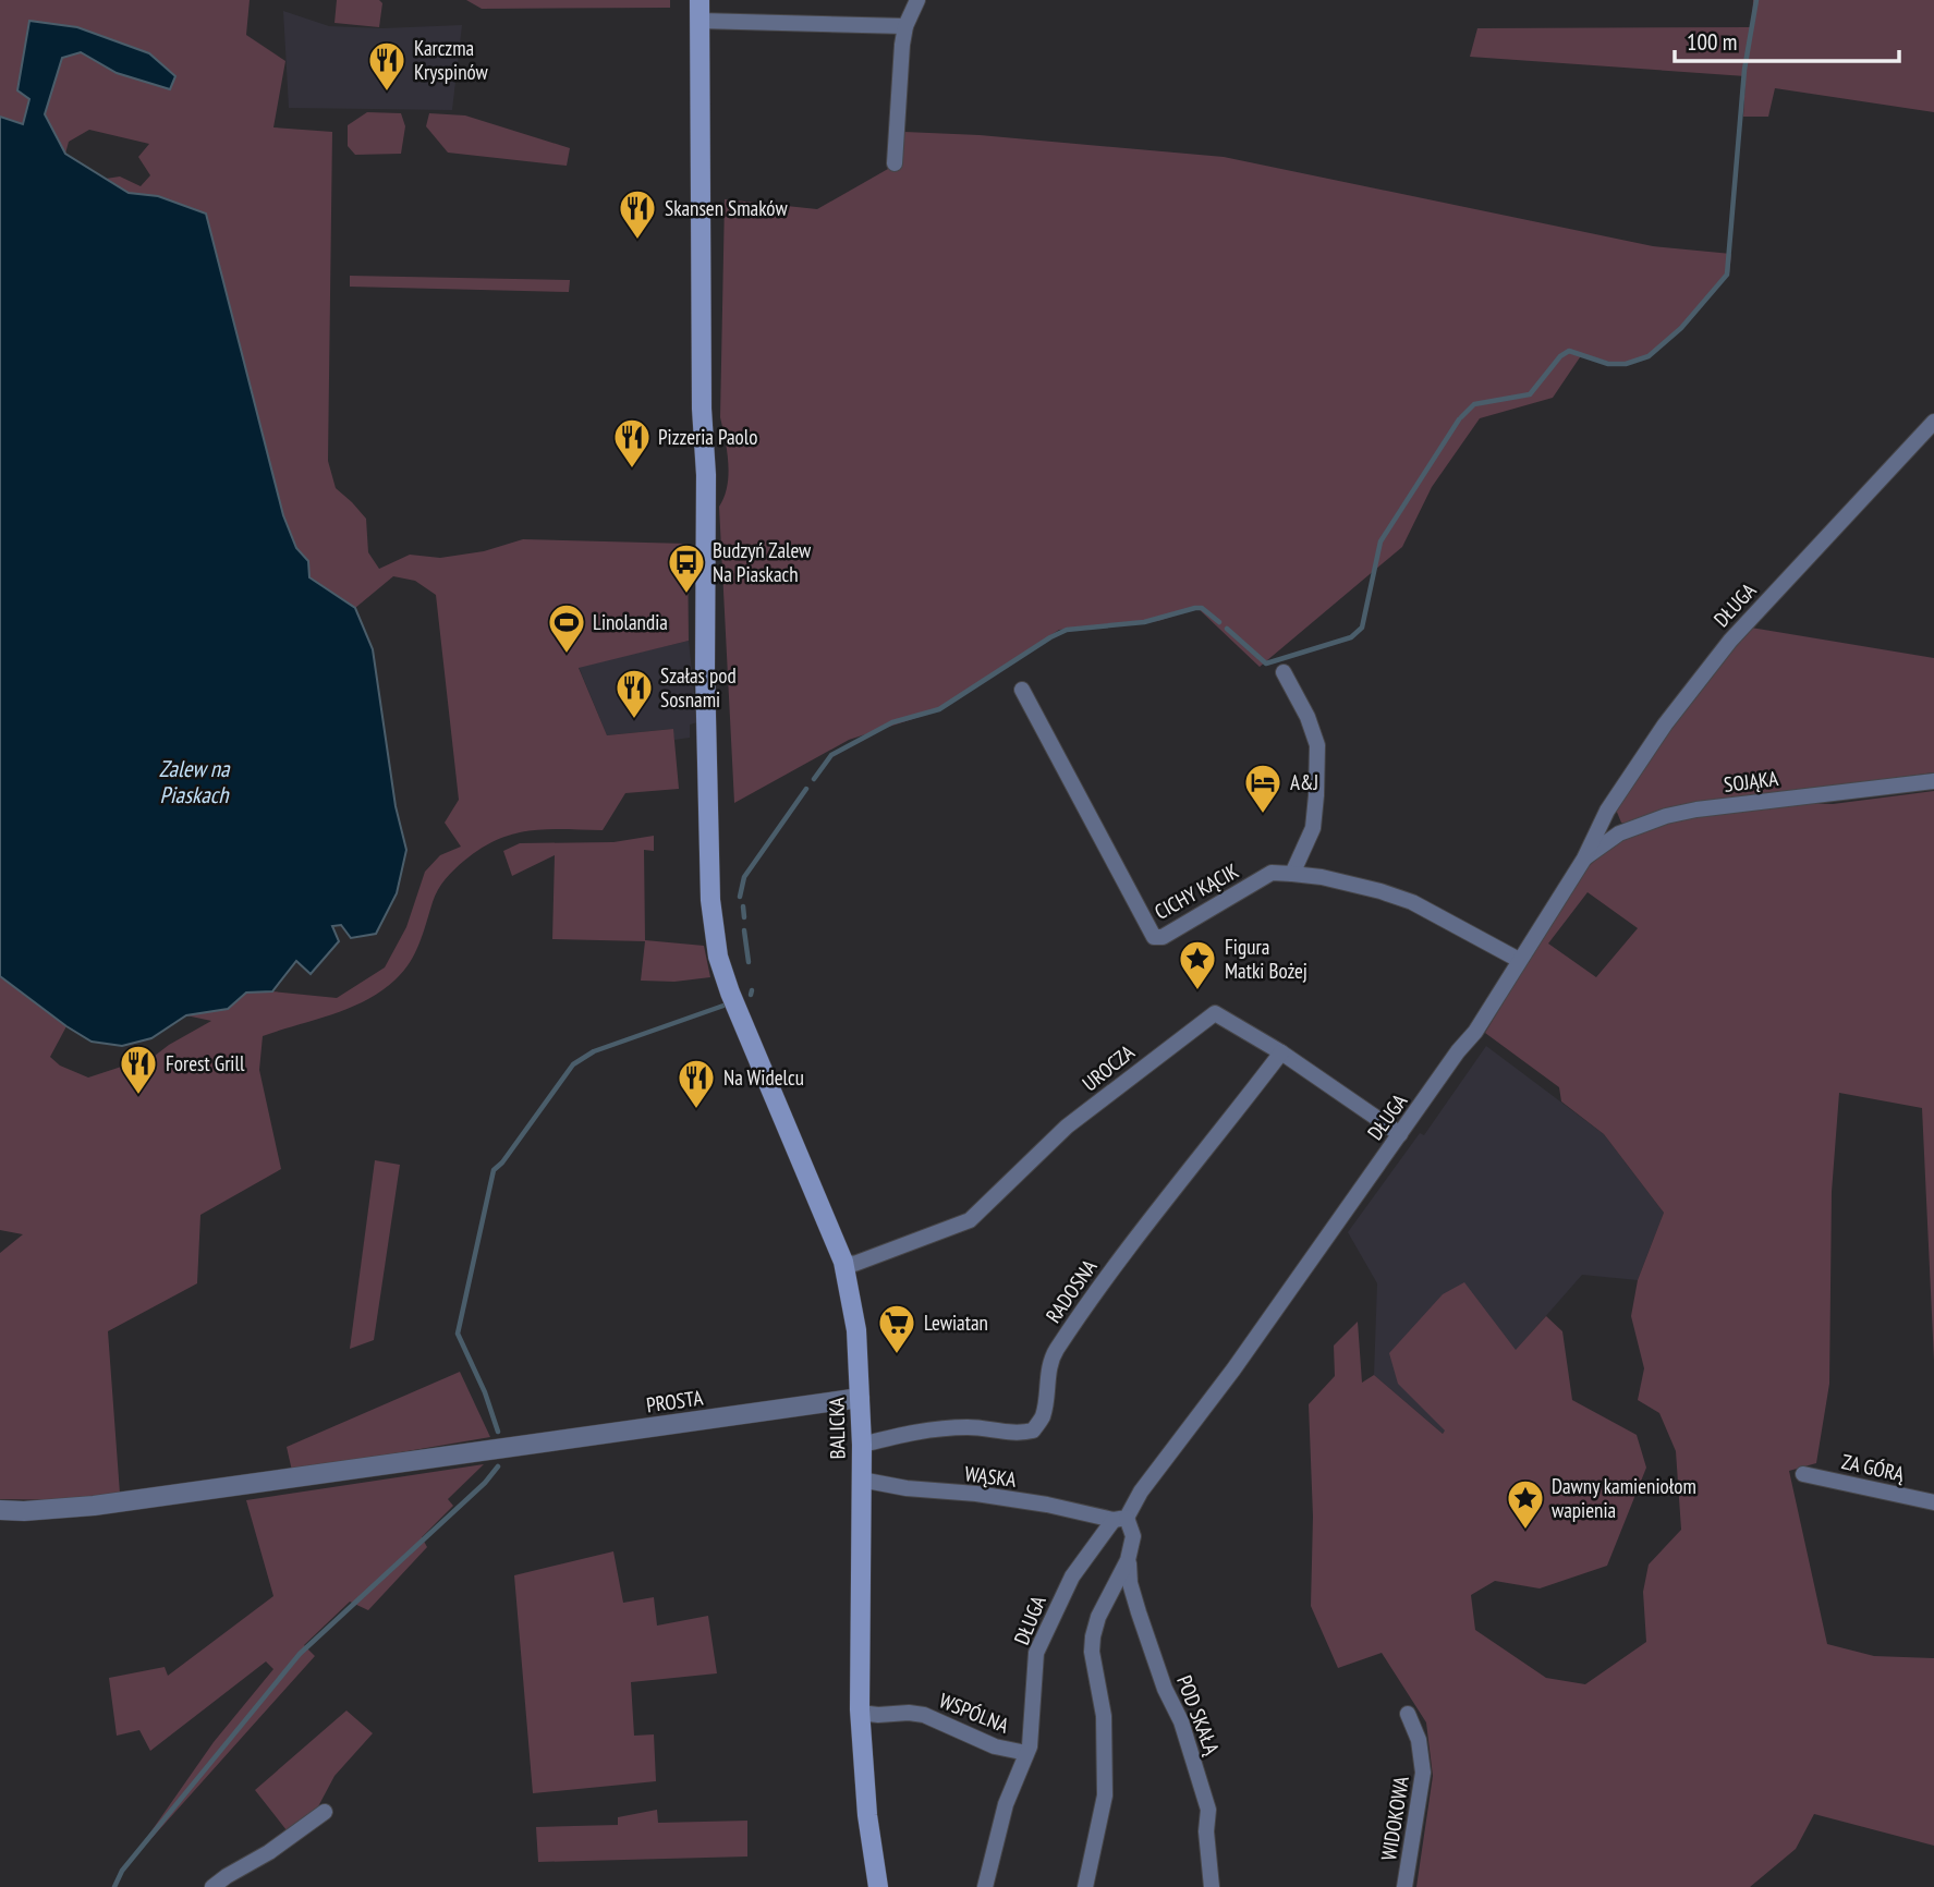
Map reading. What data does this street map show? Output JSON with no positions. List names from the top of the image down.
{
  "streets": {
    "main road": ["BALICKA"],
    "street": [
      "DŁUGA",
      "SOJĄKA",
      "CICHY KĄCIK",
      "UROCZA",
      "RADOSNA",
      "PROSTA",
      "ZA GÓRĄ",
      "WĄSKA",
      "WSPÓLNA",
      "POD SKAŁĄ",
      "WIDOKOWA"
    ]
  },
  "crossings": [
    ["DŁUGA", "SOJĄKA"],
    ["DŁUGA", "CICHY KĄCIK"],
    ["DŁUGA", "UROCZA"],
    ["DŁUGA", "WĄSKA"],
    ["DŁUGA", "WSPÓLNA"],
    ["UROCZA", "RADOSNA"],
    ["UROCZA", "BALICKA"],
    ["RADOSNA", "BALICKA"],
    ["PROSTA", "BALICKA"],
    ["BALICKA", "WĄSKA"],
    ["BALICKA", "WSPÓLNA"]
  ],
  "water": ["Zalew na Piaskach"],
  "places": {
    "restaurant": [
      "Karczma Kryspinów",
      "Skansen Smaków",
      "Pizzeria Paolo",
      "Szałas pod Sosnami",
      "Forest Grill",
      "Na Widelcu"
    ],
    "bus stop": ["Budzyń Zalew Na Piaskach"],
    "sports": ["Linolandia"],
    "hotel": ["A&J"],
    "place": ["Figura Matki Bożej", "Dawny kamieniołom wapienia"],
    "supermarket": ["Lewiatan"]
  },
  "scale_bar": "100 m"
}
